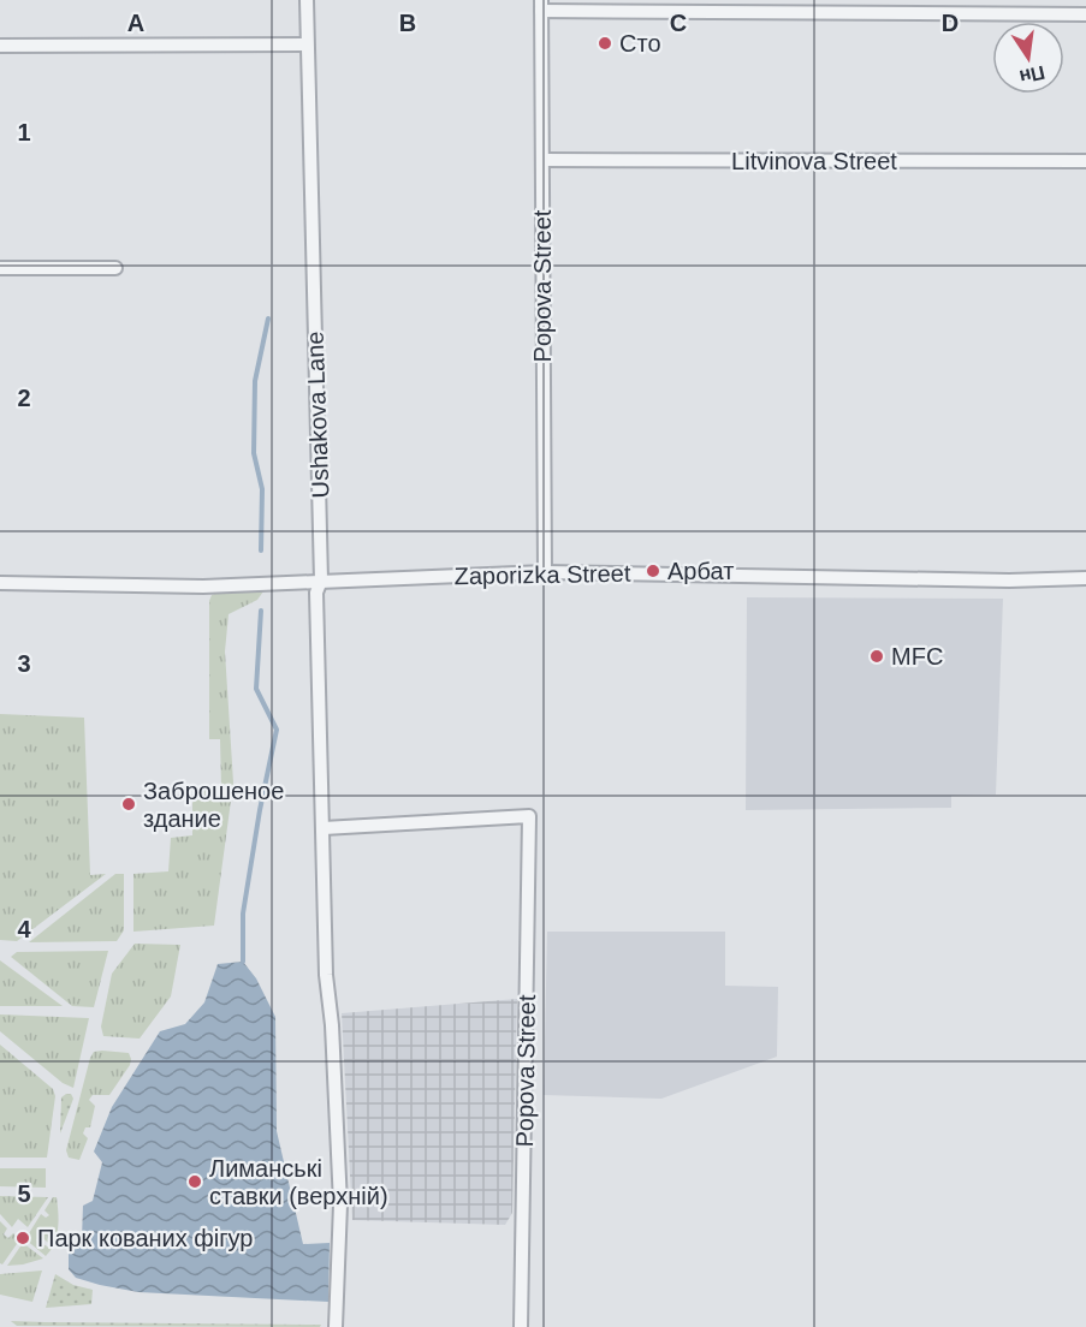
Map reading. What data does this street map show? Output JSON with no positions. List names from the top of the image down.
{
  "streets": {
    "street": [
      "Litvinova Street",
      "Popova Street",
      "Ushakova Lane",
      "Zaporizka Street"
    ]
  },
  "crossings": [
    ["Litvinova Street", "Popova Street"],
    ["Popova Street", "Ushakova Lane"],
    ["Popova Street", "Zaporizka Street"],
    ["Ushakova Lane", "Zaporizka Street"]
  ],
  "places": [
    "Сто",
    "Арбат",
    "MFC",
    "Заброшеное здание",
    "Лиманські ставки (верхній)",
    "Парк кованих фігур"
  ],
  "north": "bottom",
  "grid": {
    "columns": [
      "A",
      "B",
      "C",
      "D"
    ],
    "rows": [
      "1",
      "2",
      "3",
      "4",
      "5"
    ]
  }
}
